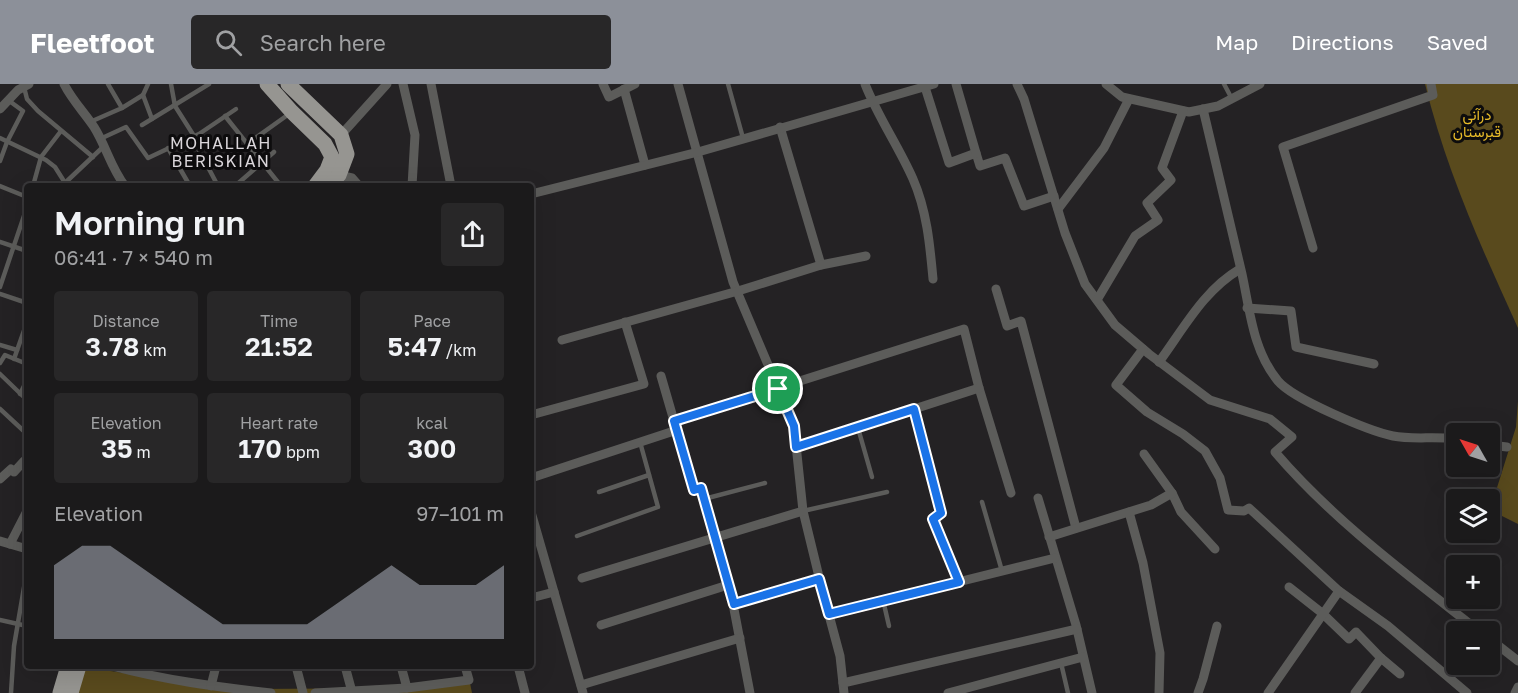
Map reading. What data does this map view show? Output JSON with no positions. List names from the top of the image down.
{
  "districts": ["MOHALLAH BERISKIAN"],
  "parks": ["درآنی قبرستان"],
  "north": "top left",
  "page": {
    "header": "Fleetfoot",
    "search": "Search here",
    "nav": ["Map", "Directions", "Saved"],
    "heading": ["Morning run", "06:41 · 7 × 540 m"],
    "stats": [
      ["Distance", "3.78 km"],
      ["Time", "21:52"],
      ["Pace", "5:47 /km"],
      ["Elevation", "35 m"],
      ["Heart rate", "170 bpm"],
      ["kcal", "300"]
    ],
    "map_buttons": ["+", "−"],
    "chart": ["Elevation", "97–101 m"]
  }
}
